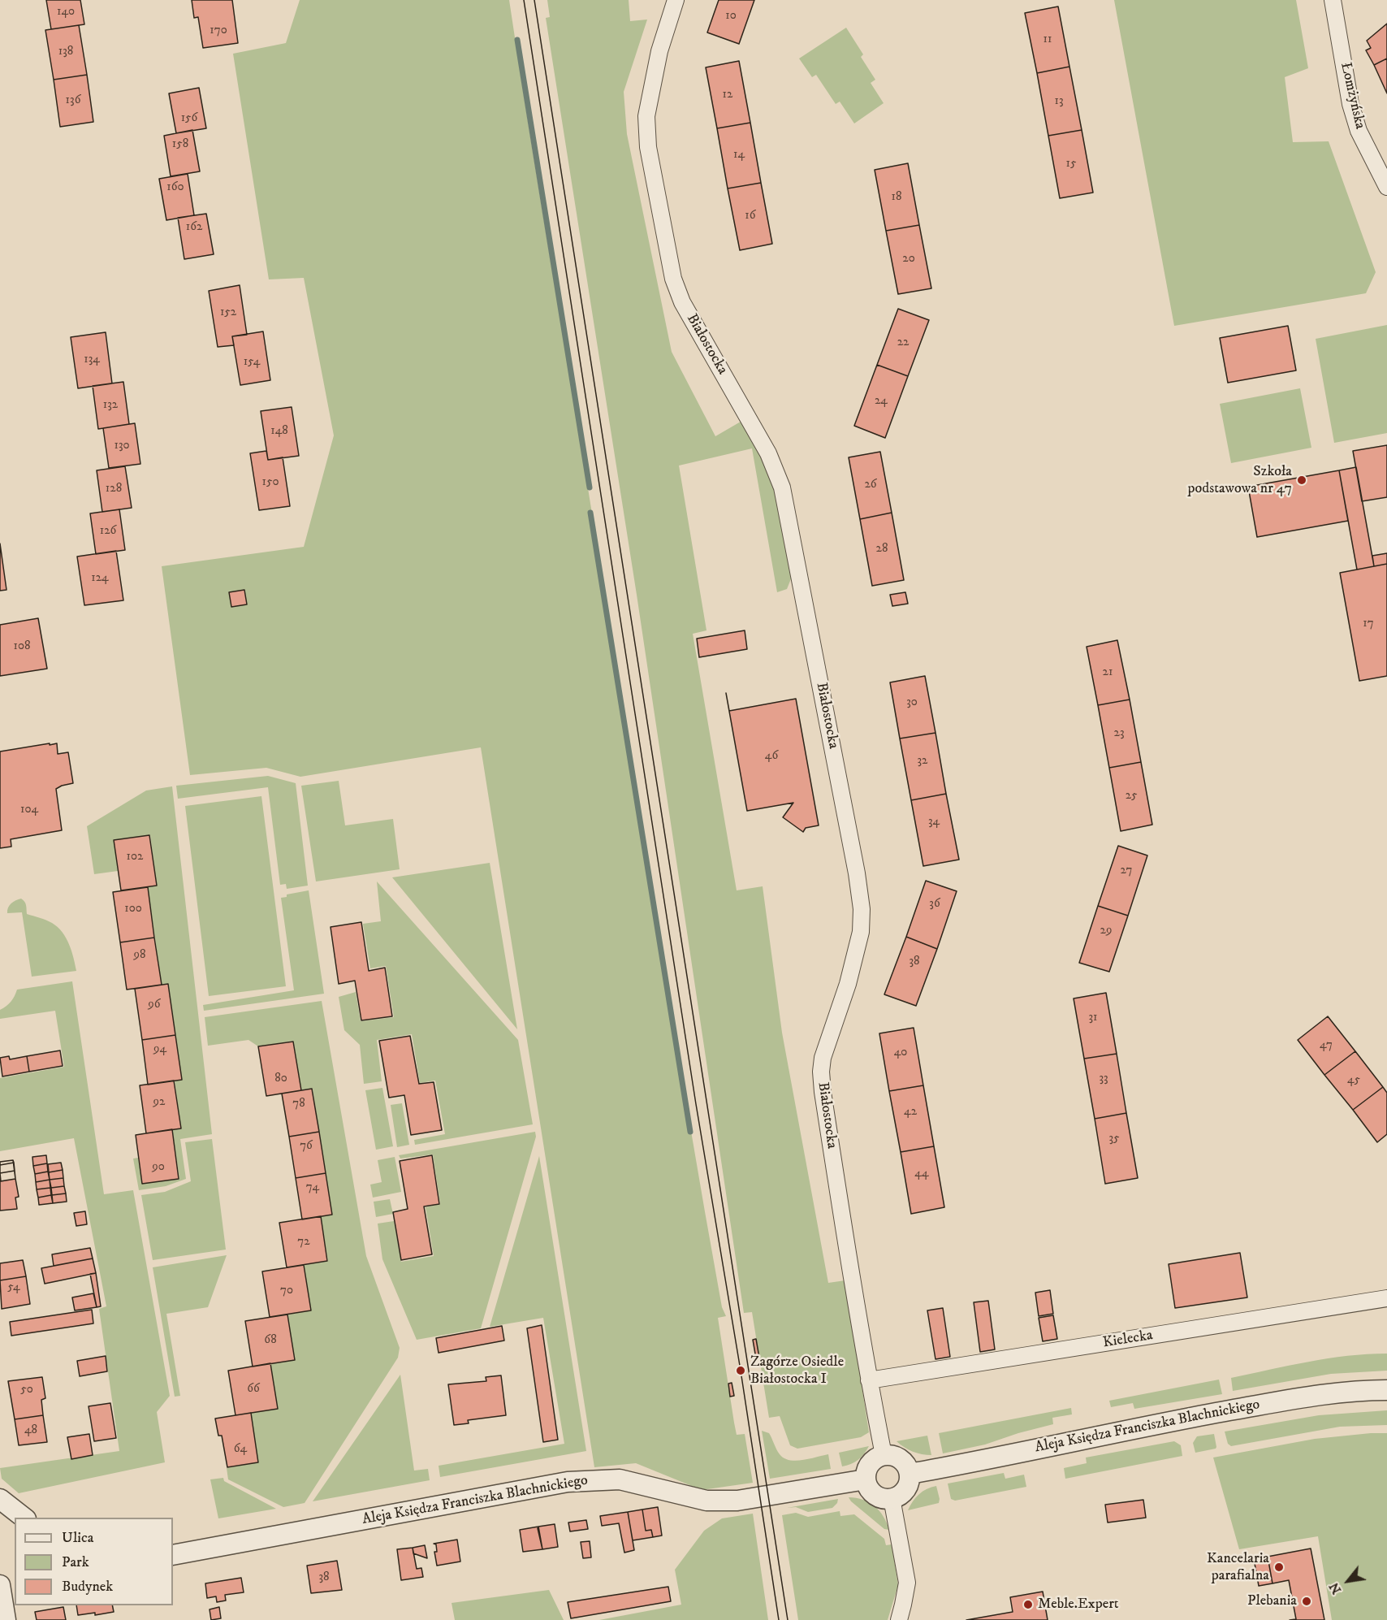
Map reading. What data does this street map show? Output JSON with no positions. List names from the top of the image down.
{
  "streets": {
    "street": [
      "Łomżyńska",
      "Białostocka",
      "Kielecka",
      "Aleja Księdza Franciszka Blachnickiego"
    ]
  },
  "crossings": [
    ["Białostocka", "Kielecka"],
    ["Białostocka", "Aleja Księdza Franciszka Blachnickiego"]
  ],
  "places": [
    "Szkoła podstawowa nr 47",
    "Zagórze Osiedle Białostocka I",
    "Kancelaria parafialna",
    "Plebania",
    "Meble.Expert"
  ],
  "house_numbers": [
    "140",
    "10",
    "170",
    "11",
    "138",
    "12",
    "136",
    "13",
    "156",
    "158",
    "14",
    "15",
    "160",
    "18",
    "16",
    "162",
    "20",
    "152",
    "22",
    "134",
    "154",
    "24",
    "132",
    "148",
    "130",
    "150",
    "26",
    "128",
    "126",
    "28",
    "124",
    "17",
    "108",
    "21",
    "30",
    "23",
    "46",
    "32",
    "25",
    "104",
    "34",
    "102",
    "27",
    "36",
    "100",
    "29",
    "98",
    "38",
    "96",
    "31",
    "47",
    "94",
    "40",
    "80",
    "33",
    "45",
    "92",
    "78",
    "42",
    "35",
    "76",
    "90",
    "44",
    "74",
    "72",
    "54",
    "70",
    "68",
    "66",
    "50",
    "48",
    "64",
    "38"
  ],
  "legend": ["Ulica", "Park", "Budynek"],
  "north": "bottom left"
}
